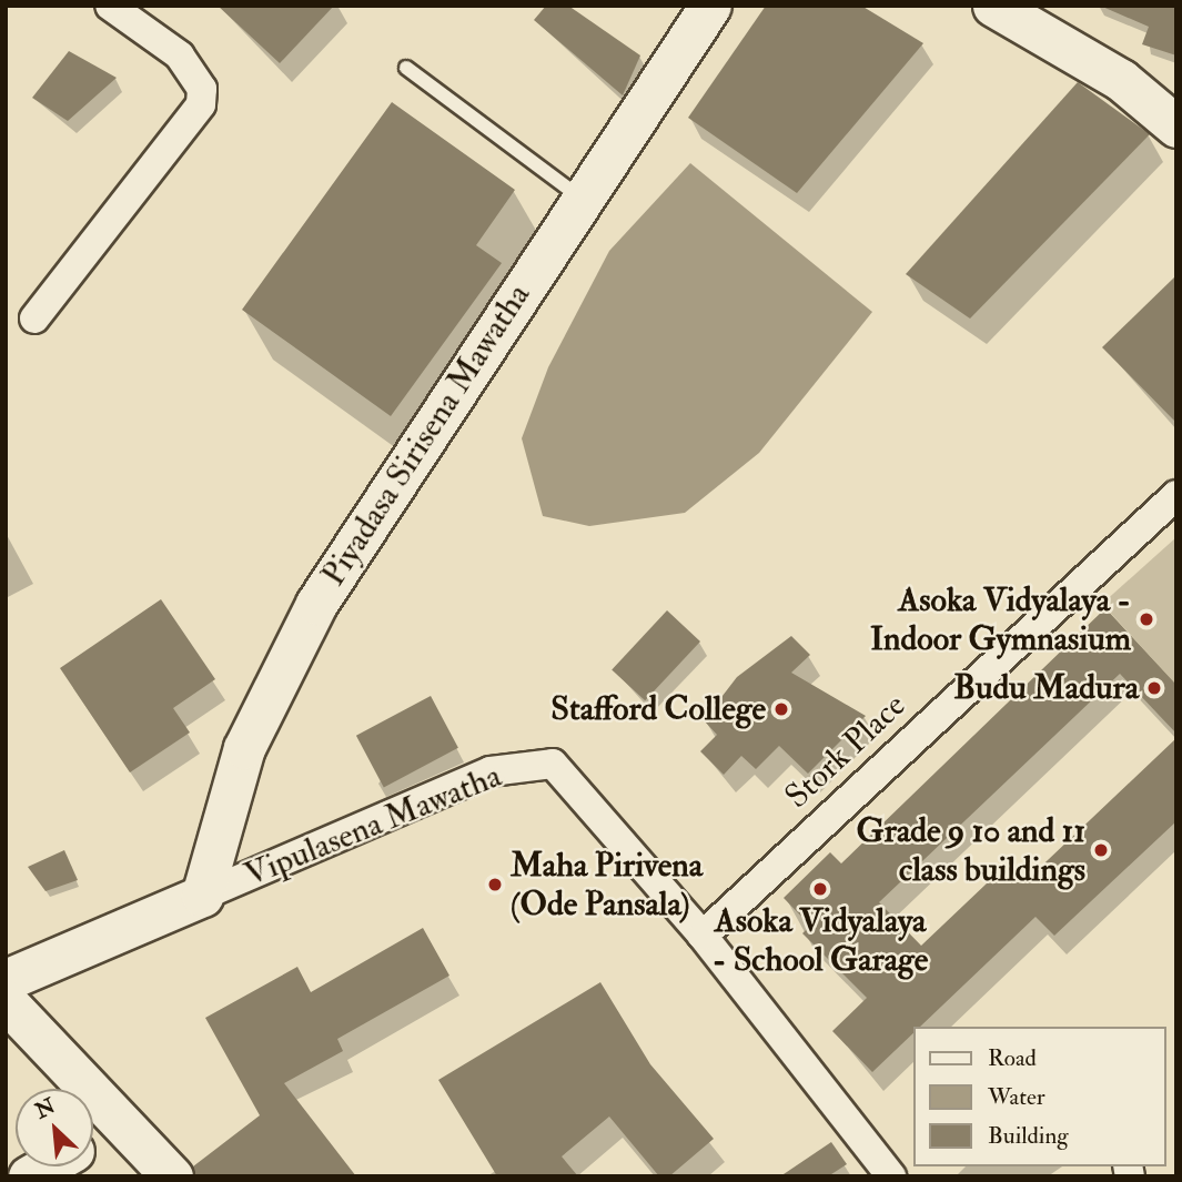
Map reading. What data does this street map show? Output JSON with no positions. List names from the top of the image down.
{
  "streets": {
    "street": ["Piyadasa Sirisena Mawatha", "Stork Place", "Vipulasena Mawatha"]
  },
  "crossings": [
    ["Piyadasa Sirisena Mawatha", "Vipulasena Mawatha"],
    ["Stork Place", "Vipulasena Mawatha"]
  ],
  "places": [
    "Asoka Vidyalaya - Indoor Gymnasium",
    "Budu Madura",
    "Stafford College",
    "Grade 9 10 and 11 class buildings",
    "Maha Pirivena (Ode Pansala)",
    "Asoka Vidyalaya - School Garage"
  ],
  "legend": ["Road", "Water", "Building"],
  "north": "top left"
}
